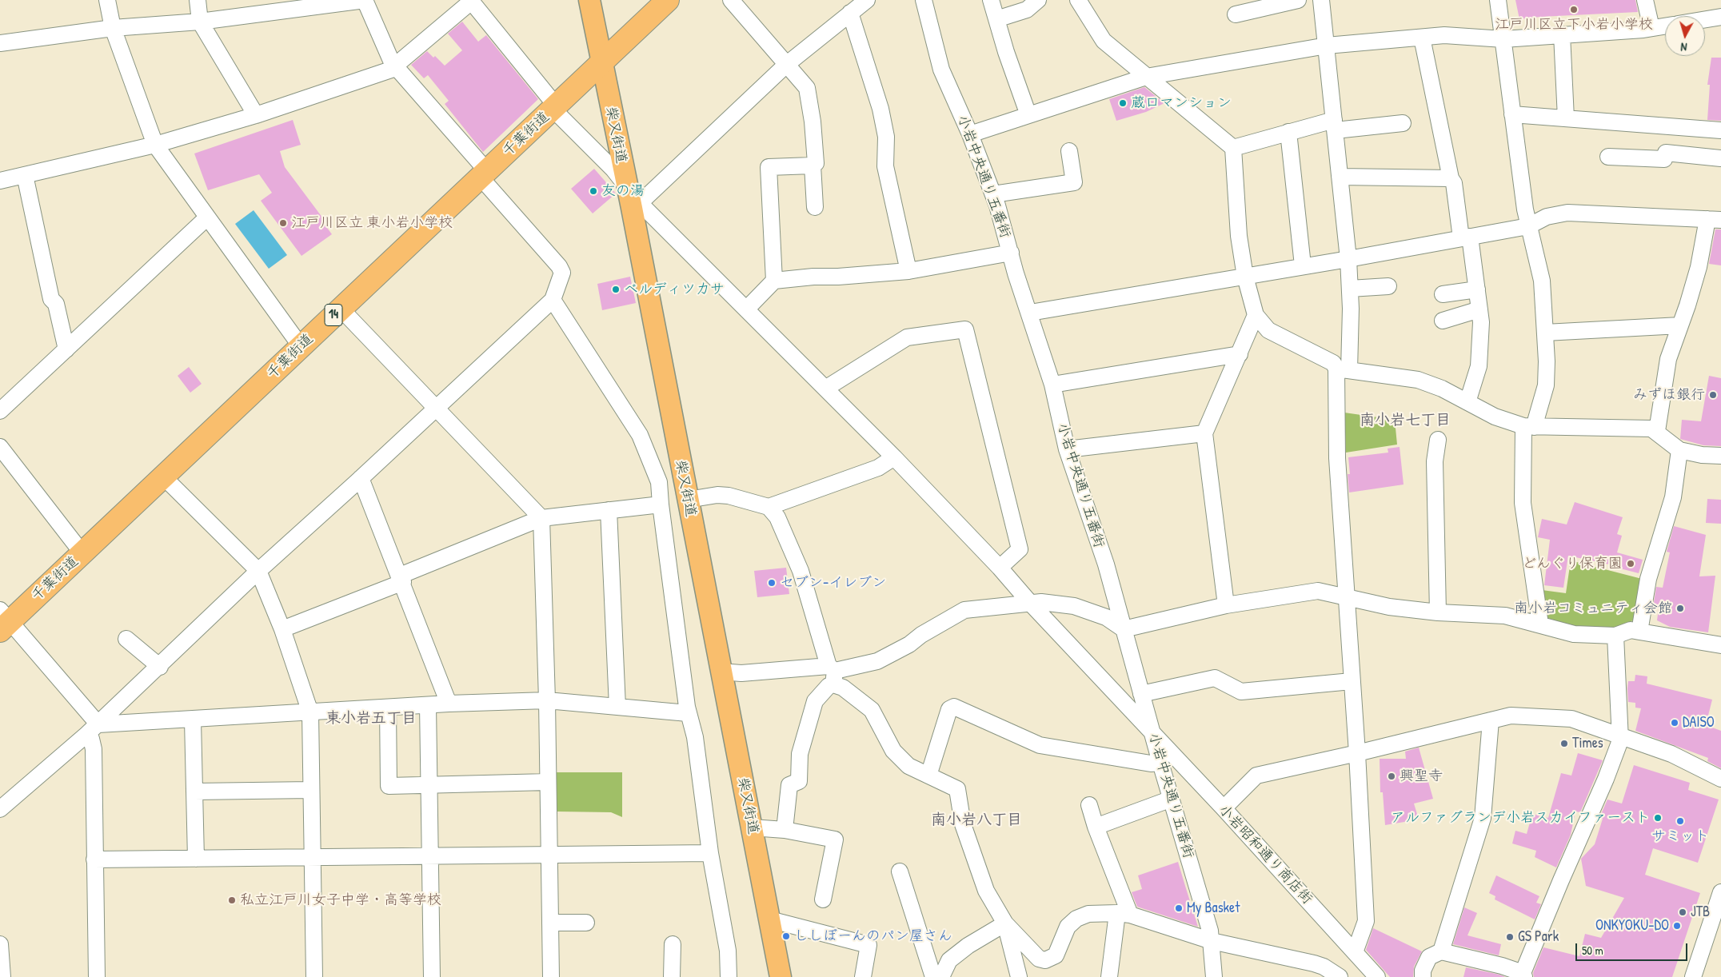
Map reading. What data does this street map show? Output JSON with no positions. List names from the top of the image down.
{
  "streets": {
    "highway": ["千葉街道", "14"],
    "main road": ["柴又街道"],
    "street": ["小岩中央通り五番街", "小岩昭和通り商店街"]
  },
  "crossings": [
    ["千葉街道", "柴又街道"],
    ["千葉街道", "小岩昭和通り商店街"],
    ["柴又街道", "小岩昭和通り商店街"],
    ["小岩中央通り五番街", "小岩昭和通り商店街"]
  ],
  "districts": ["南小岩七丁目", "東小岩五丁目", "南小岩八丁目"],
  "places": [
    "江戸川区立下小岩小学校",
    "蔵口マンション",
    "友の湯",
    "江戸川区立 東小岩小学校",
    "ベルディツカサ",
    "みずほ銀行",
    "どんぐり保育園",
    "セブン-イレブン",
    "南小岩コミュニティ会館",
    "DAISO",
    "Times",
    "興聖寺",
    "アルファグランデ小岩スカイファースト",
    "サミット",
    "私立江戸川女子中学・高等学校",
    "My Basket",
    "JTB",
    "ONKYOKU-DO",
    "ししぼーんのパン屋さん",
    "GS Park"
  ],
  "scale_bar": "50 m",
  "north": "bottom"
}
